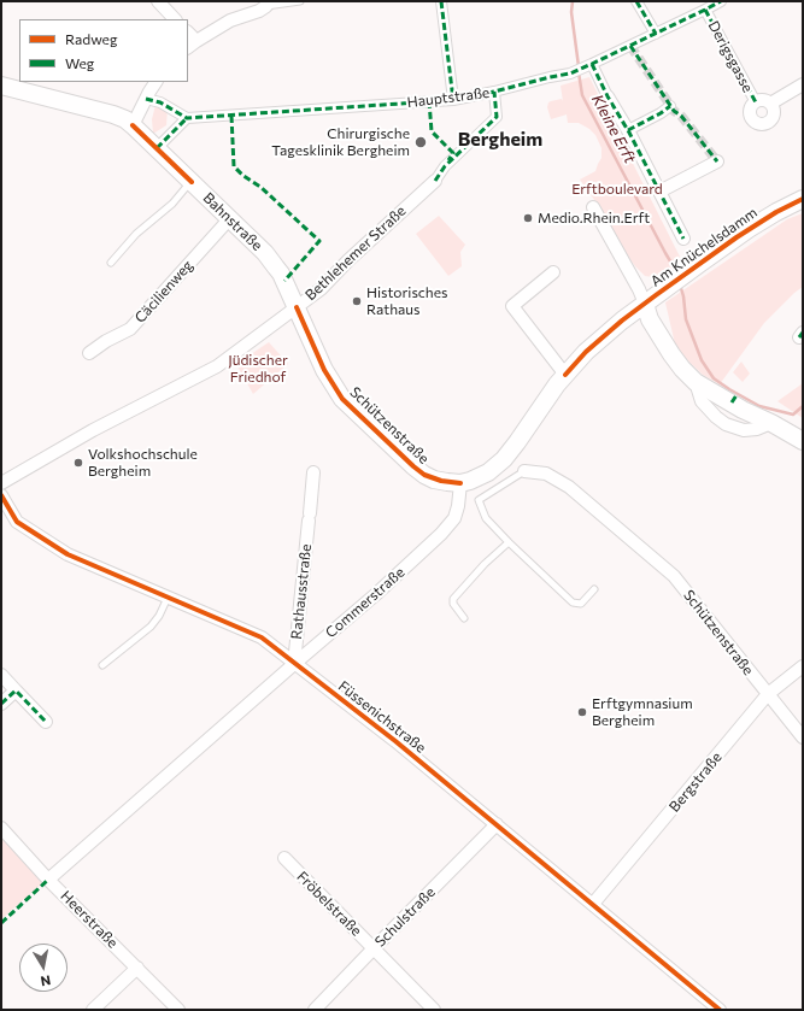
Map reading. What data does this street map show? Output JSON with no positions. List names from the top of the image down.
{
  "streets": {
    "main road": ["Bahnstraße", "Am Knüchelsdamm", "Schützenstraße"],
    "street": [
      "Derigsgasse",
      "Hauptstraße",
      "Bethlehemer Straße",
      "Cäcilienweg",
      "Rathausstraße",
      "Commerstraße",
      "Füssenichstraße",
      "Bergstraße",
      "Fröbelstraße",
      "Schulstraße",
      "Heerstraße"
    ]
  },
  "crossings": [
    ["Derigsgasse", "Hauptstraße"],
    ["Hauptstraße", "Bethlehemer Straße"],
    ["Bahnstraße", "Bethlehemer Straße"],
    ["Bahnstraße", "Cäcilienweg"],
    ["Bahnstraße", "Schützenstraße"],
    ["Bethlehemer Straße", "Schützenstraße"],
    ["Schützenstraße", "Commerstraße"],
    ["Schützenstraße", "Bergstraße"],
    ["Rathausstraße", "Commerstraße"],
    ["Rathausstraße", "Füssenichstraße"],
    ["Commerstraße", "Füssenichstraße"],
    ["Commerstraße", "Heerstraße"],
    ["Füssenichstraße", "Bergstraße"],
    ["Füssenichstraße", "Schulstraße"],
    ["Fröbelstraße", "Schulstraße"]
  ],
  "districts": ["Bergheim"],
  "water": ["Kleine Erft"],
  "parks": ["Erftboulevard", "Jüdischer Friedhof"],
  "places": [
    "Chirurgische Tagesklinik Bergheim",
    "Medio.Rhein.Erft",
    "Historisches Rathaus",
    "Volkshochschule Bergheim",
    "Erftgymnasium Bergheim"
  ],
  "legend": ["Radweg", "Weg"],
  "north": "bottom"
}
